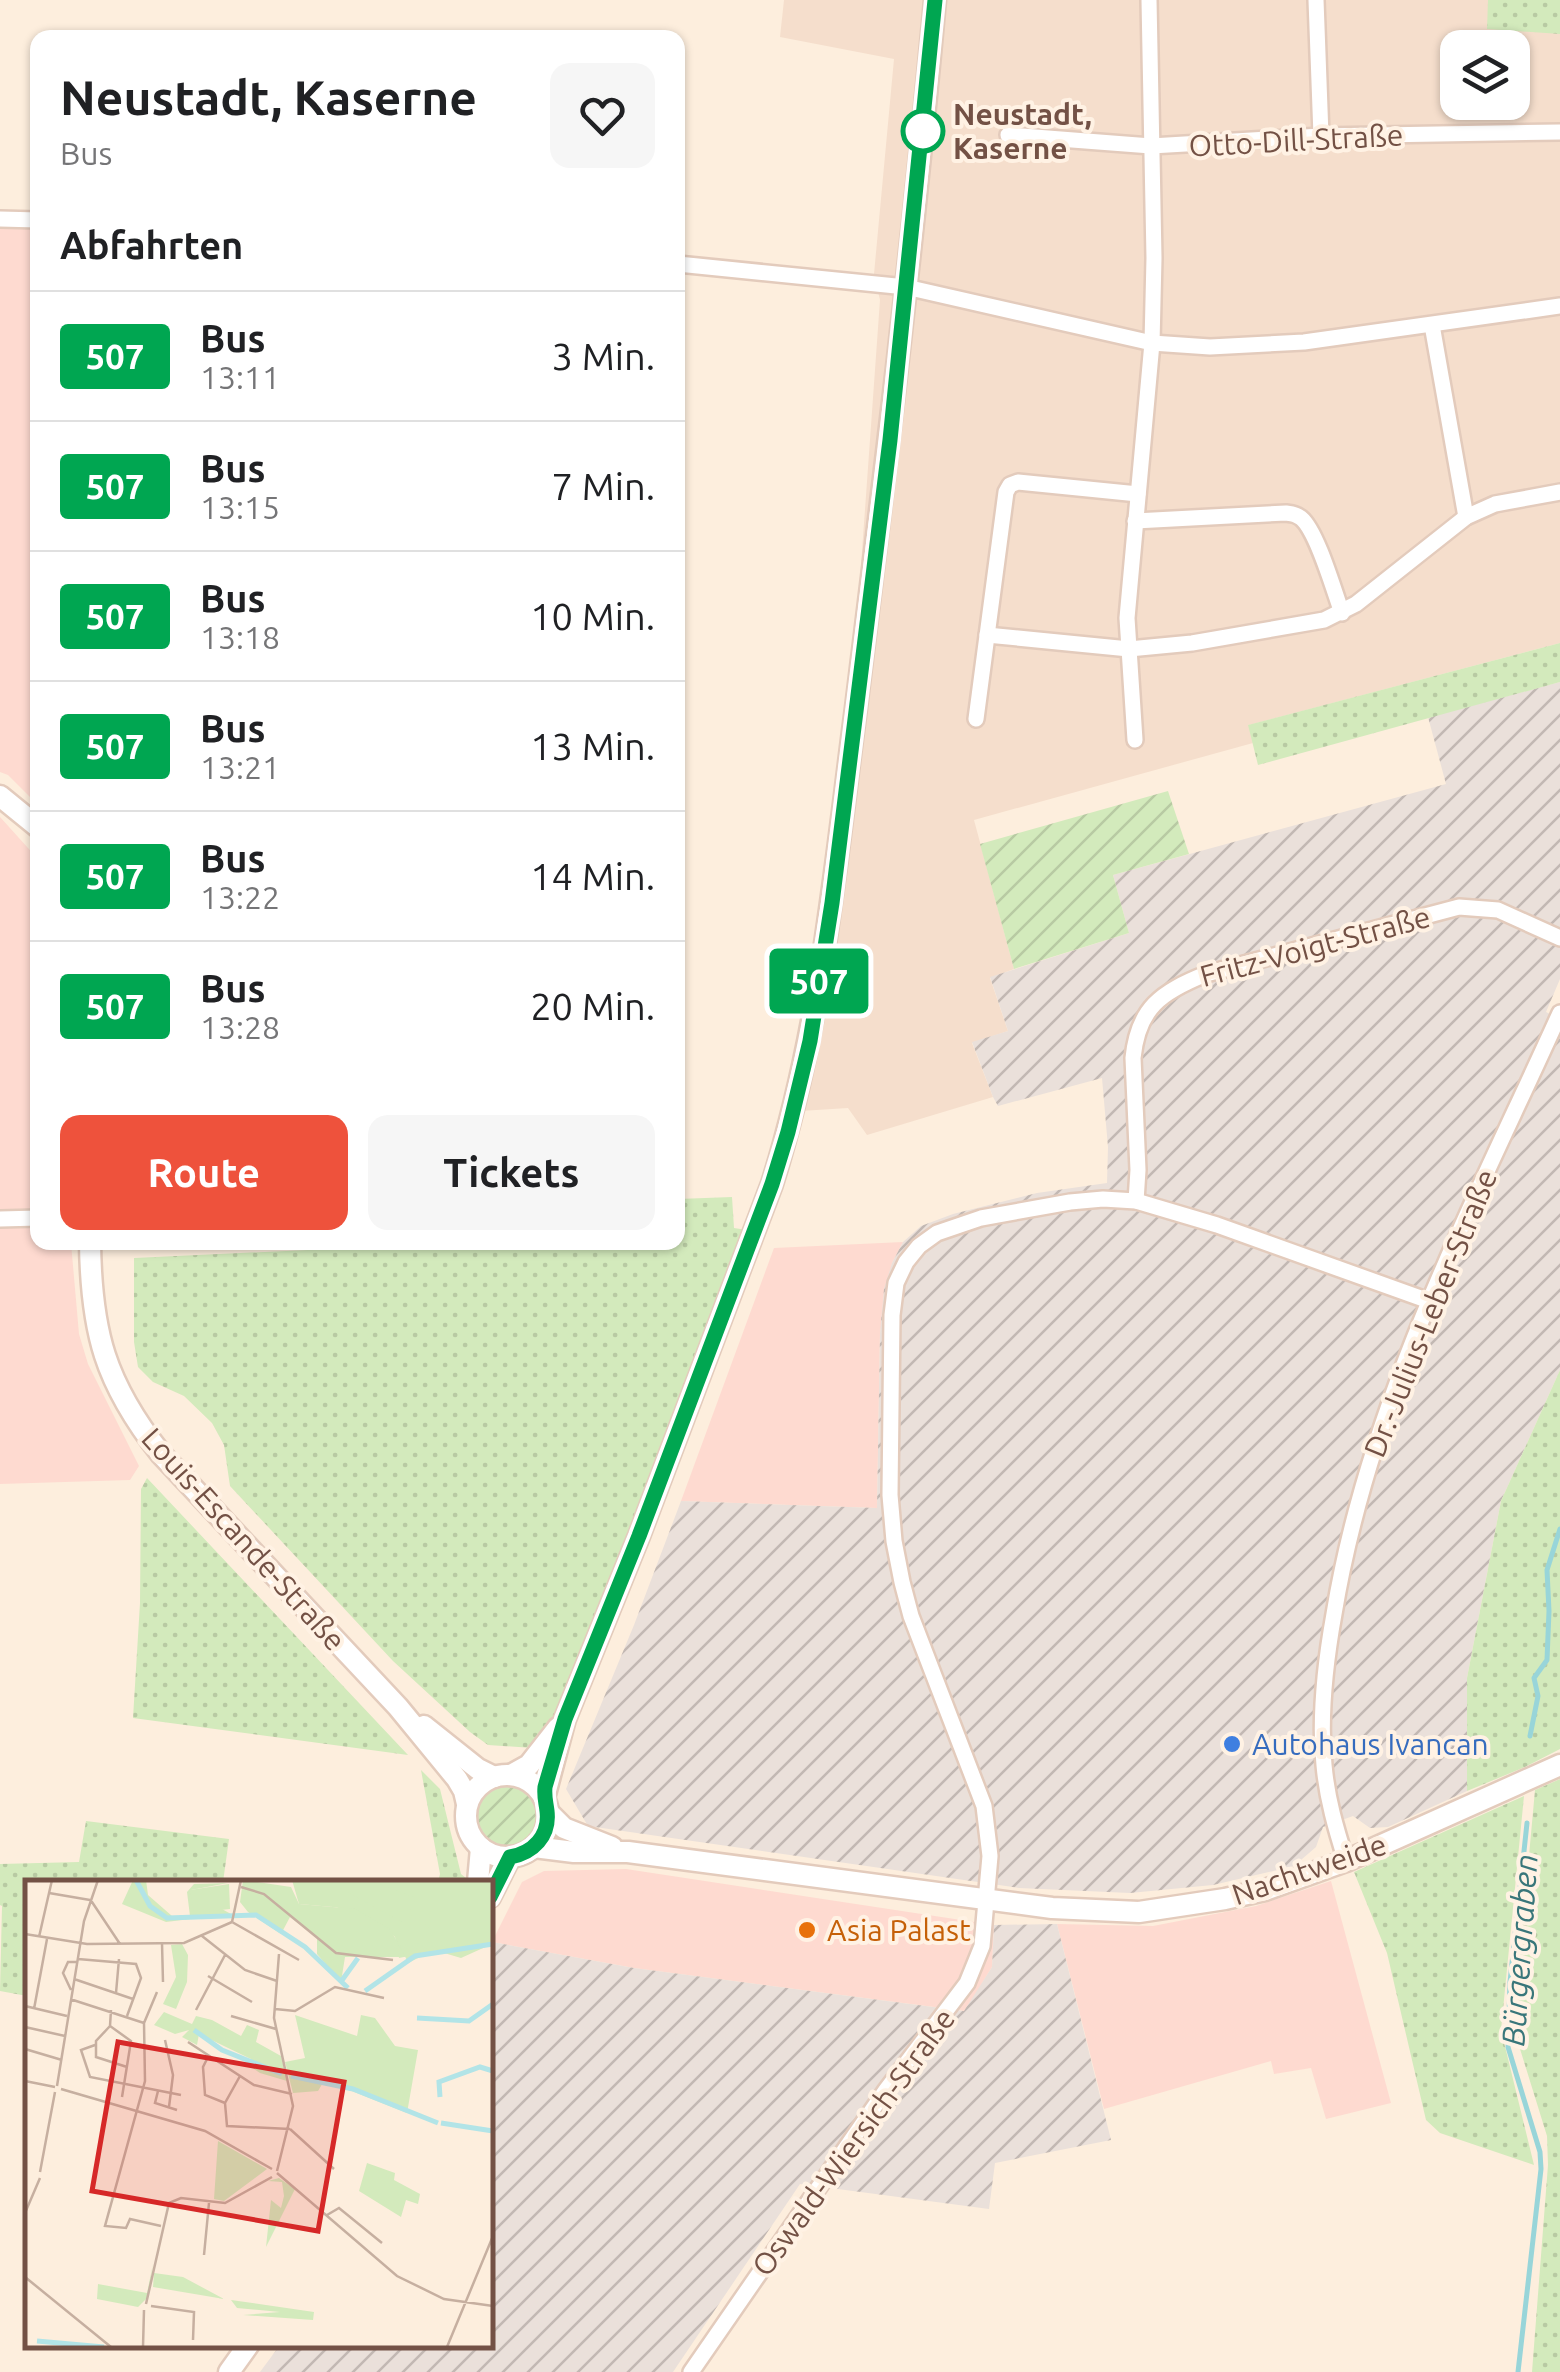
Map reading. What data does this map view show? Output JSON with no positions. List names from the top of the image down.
{
  "streets": {
    "street": [
      "Otto-Dill-Straße",
      "Fritz-Voigt-Straße",
      "Dr.-Julius-Leber-Straße",
      "Louis-Escande-Straße",
      "Nachtweide",
      "Oswald-Wiersich-Straße"
    ]
  },
  "crossings": [
    ["Fritz-Voigt-Straße", "Oswald-Wiersich-Straße"],
    ["Dr.-Julius-Leber-Straße", "Nachtweide"],
    ["Dr.-Julius-Leber-Straße", "Oswald-Wiersich-Straße"],
    ["Louis-Escande-Straße", "Nachtweide"],
    ["Nachtweide", "Oswald-Wiersich-Straße"]
  ],
  "water": ["Bürgergraben"],
  "places": ["Neustadt, Kaserne", "Autohaus Ivancan", "Asia Palast"],
  "lines": ["bus line 507"],
  "page": {
    "on_map": "507",
    "heading": [
      ["Neustadt, Kaserne", "Bus"],
      "Abfahrten"
    ],
    "list": [
      {
        "mark": "507",
        "name": "Bus",
        "note": "13:11",
        "value": "3 Min."
      },
      {
        "mark": "507",
        "name": "Bus",
        "note": "13:15",
        "value": "7 Min."
      },
      {
        "mark": "507",
        "name": "Bus",
        "note": "13:18",
        "value": "10 Min."
      },
      {
        "mark": "507",
        "name": "Bus",
        "note": "13:21",
        "value": "13 Min."
      },
      {
        "mark": "507",
        "name": "Bus",
        "note": "13:22",
        "value": "14 Min."
      },
      {
        "mark": "507",
        "name": "Bus",
        "note": "13:28",
        "value": "20 Min."
      }
    ],
    "buttons": ["Route", "Tickets"]
  }
}
